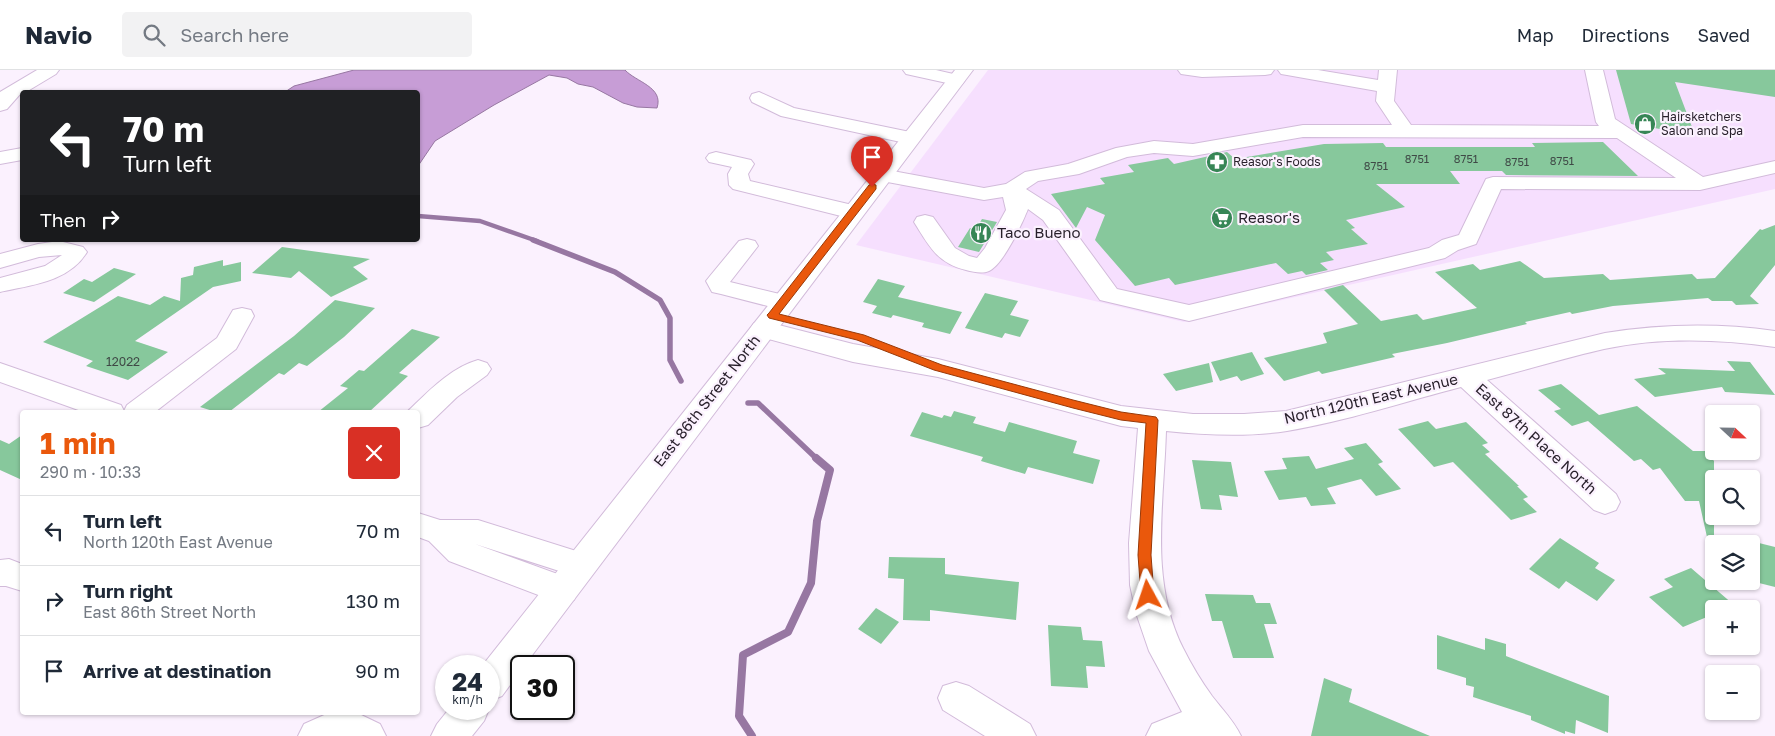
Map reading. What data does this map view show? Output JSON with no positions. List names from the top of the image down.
{
  "streets": {
    "street": ["North 120th East Avenue", "East 86th Street North", "East 87th Place North"]
  },
  "crossings": [
    ["North 120th East Avenue", "East 86th Street North"],
    ["North 120th East Avenue", "East 87th Place North"]
  ],
  "places": {
    "shop": ["Hairsketchers Salon and Spa"],
    "pharmacy": ["Reasor's Foods"],
    "supermarket": ["Reasor's"],
    "restaurant": ["Taco Bueno"]
  },
  "house_numbers": [
    "8751",
    "8751",
    "8751",
    "8751",
    "8751",
    "12022"
  ],
  "north": "right",
  "page": {
    "header": "Navio",
    "search": "Search here",
    "nav": ["Map", "Directions", "Saved"],
    "turn": ["70 m", "Turn left"],
    "then": "Then",
    "map_buttons": ["+", "−"],
    "heading": ["1 min", "290 m · 10:33"],
    "list": [
      {
        "name": "Turn left",
        "note": "North 120th East Avenue",
        "value": "70 m"
      },
      {
        "name": "Turn right",
        "note": "East 86th Street North",
        "value": "130 m"
      },
      {
        "name": "Arrive at destination",
        "value": "90 m"
      }
    ],
    "speed": "24 km/h",
    "limit": "30"
  }
}
